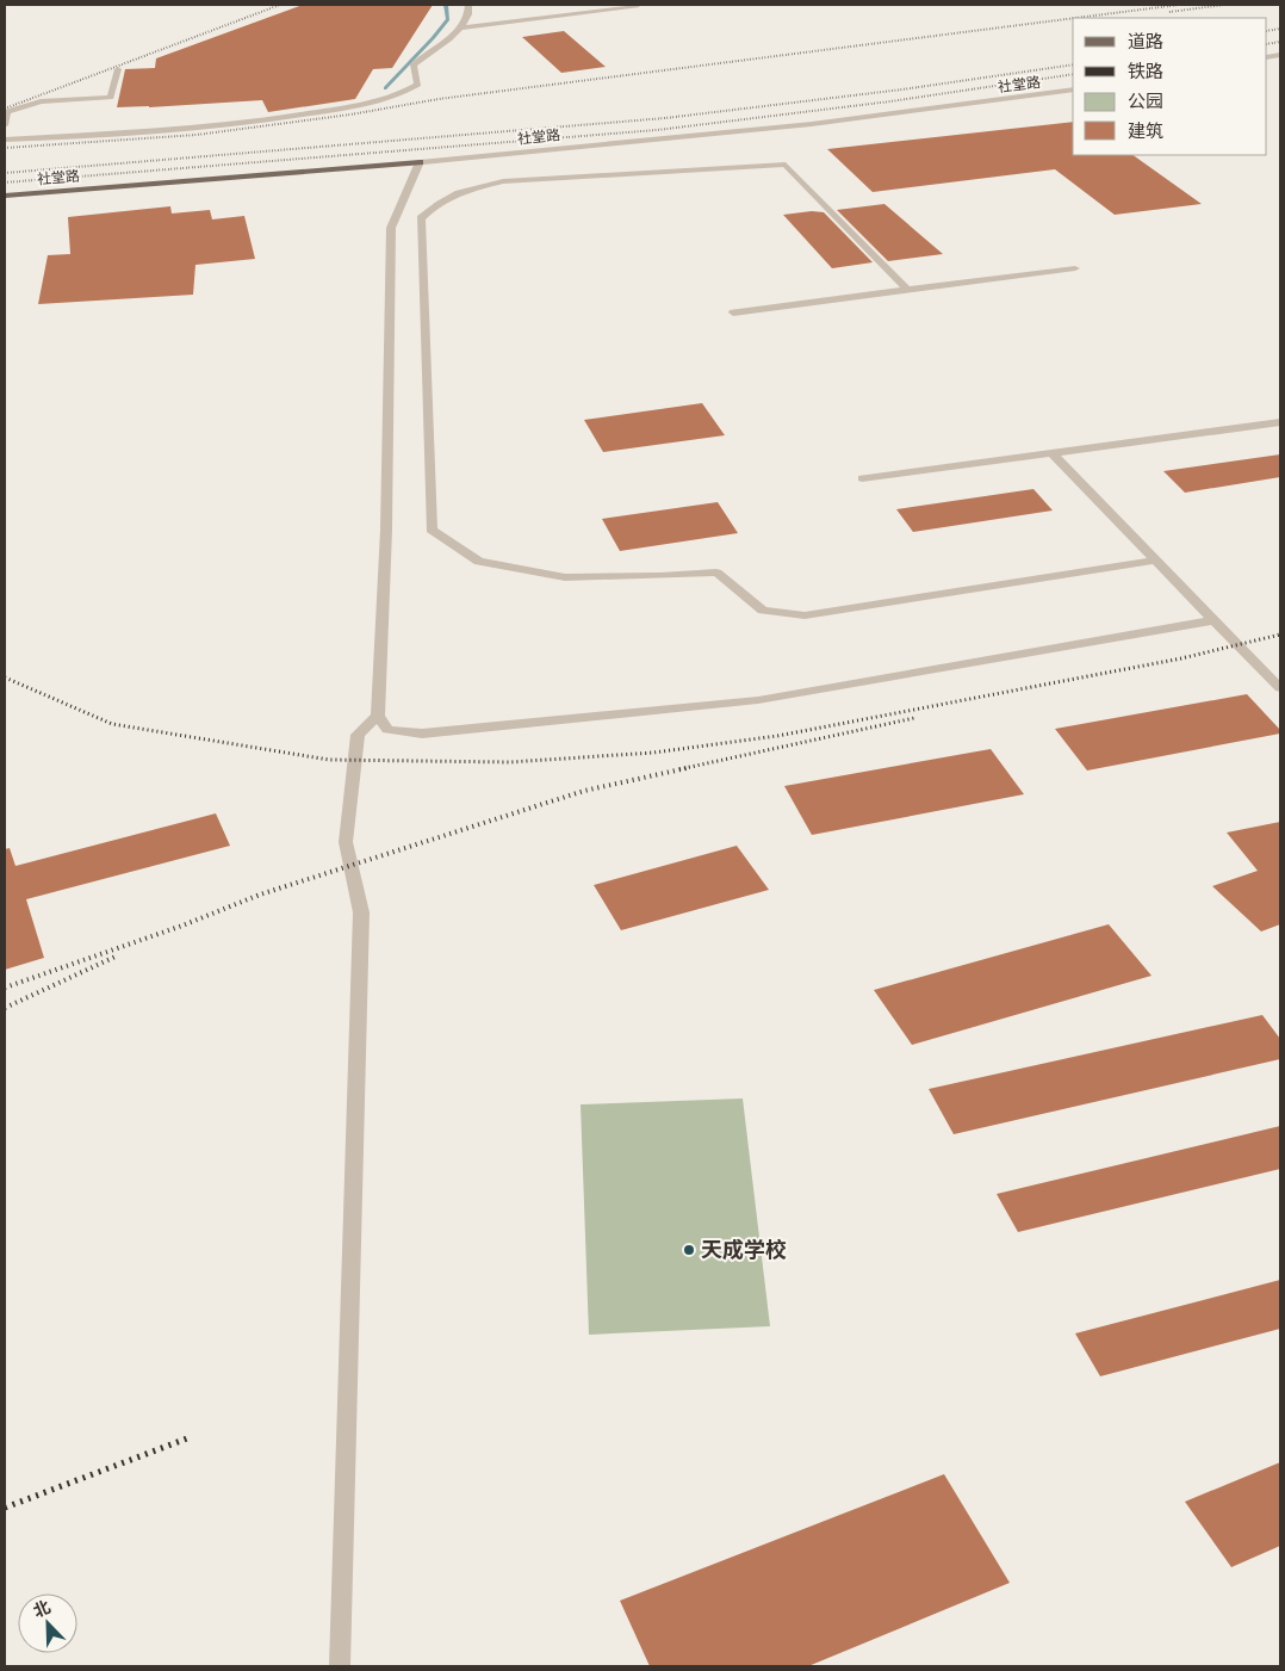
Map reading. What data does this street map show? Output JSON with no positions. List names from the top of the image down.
{
  "streets": {
    "main road": ["社堂路"]
  },
  "places": ["天成学校"],
  "legend": [
    "道路",
    "铁路",
    "公园",
    "建筑"
  ],
  "north": "top left"
}
